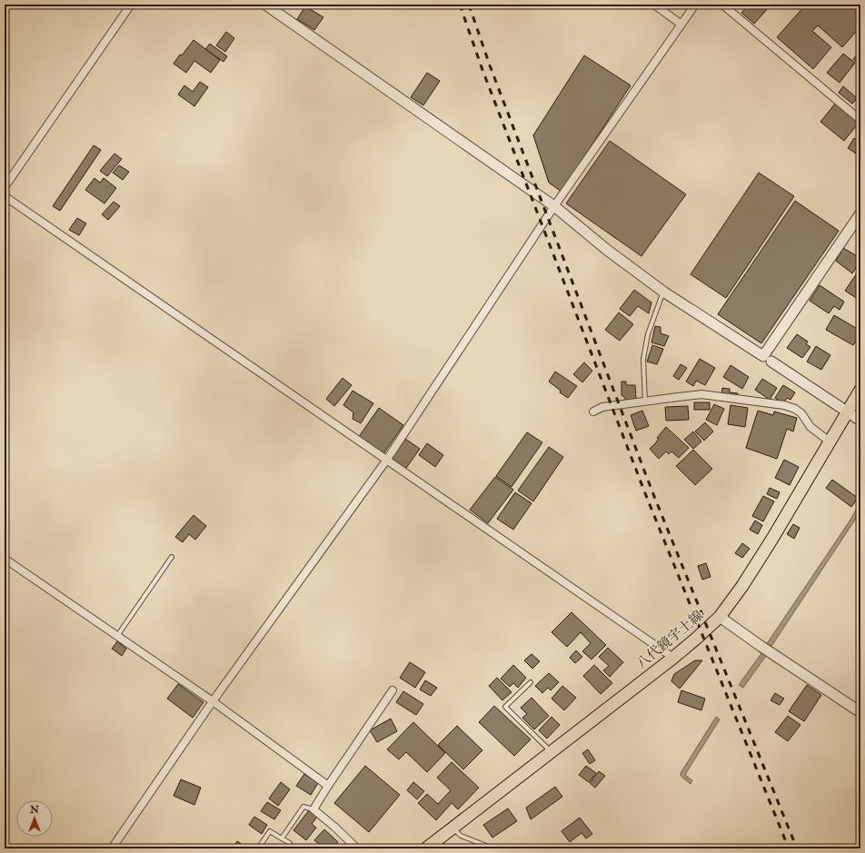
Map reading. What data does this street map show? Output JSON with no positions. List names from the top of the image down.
{
  "streets": {
    "main road": ["八代鏡宇土線"]
  },
  "north": "top"
}
